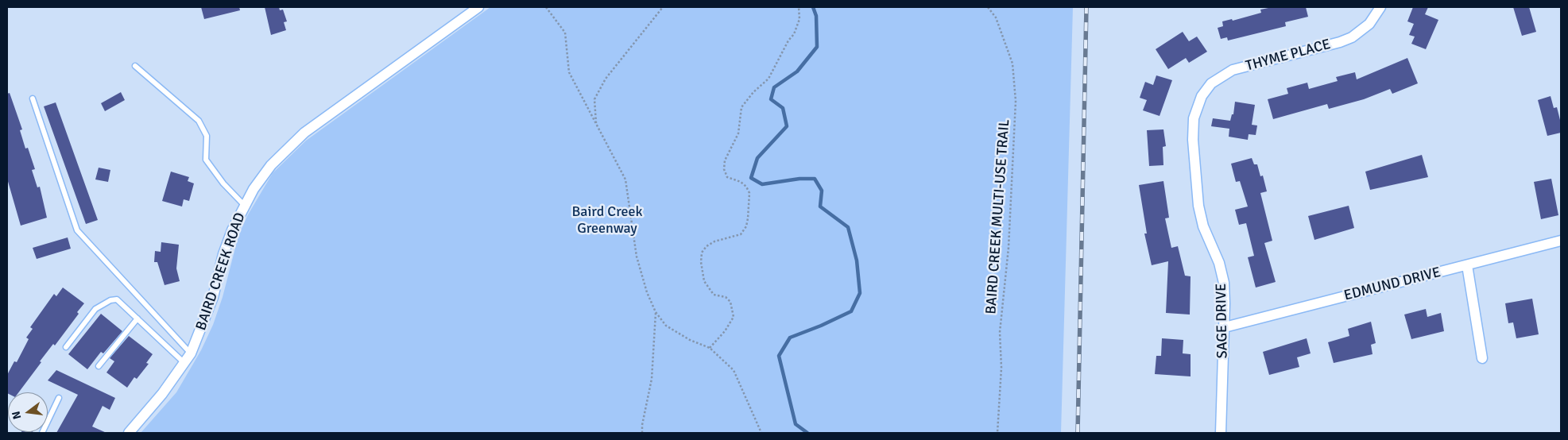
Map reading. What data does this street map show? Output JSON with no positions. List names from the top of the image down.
{
  "streets": {
    "street": [
      "THYME PLACE",
      "BAIRD CREEK ROAD",
      "EDMUND DRIVE",
      "SAGE DRIVE"
    ],
    "path": ["BAIRD CREEK MULTI-USE TRAIL"]
  },
  "crossings": [
    ["THYME PLACE", "SAGE DRIVE"],
    ["EDMUND DRIVE", "SAGE DRIVE"]
  ],
  "parks": ["Baird Creek Greenway"],
  "north": "left"
}
